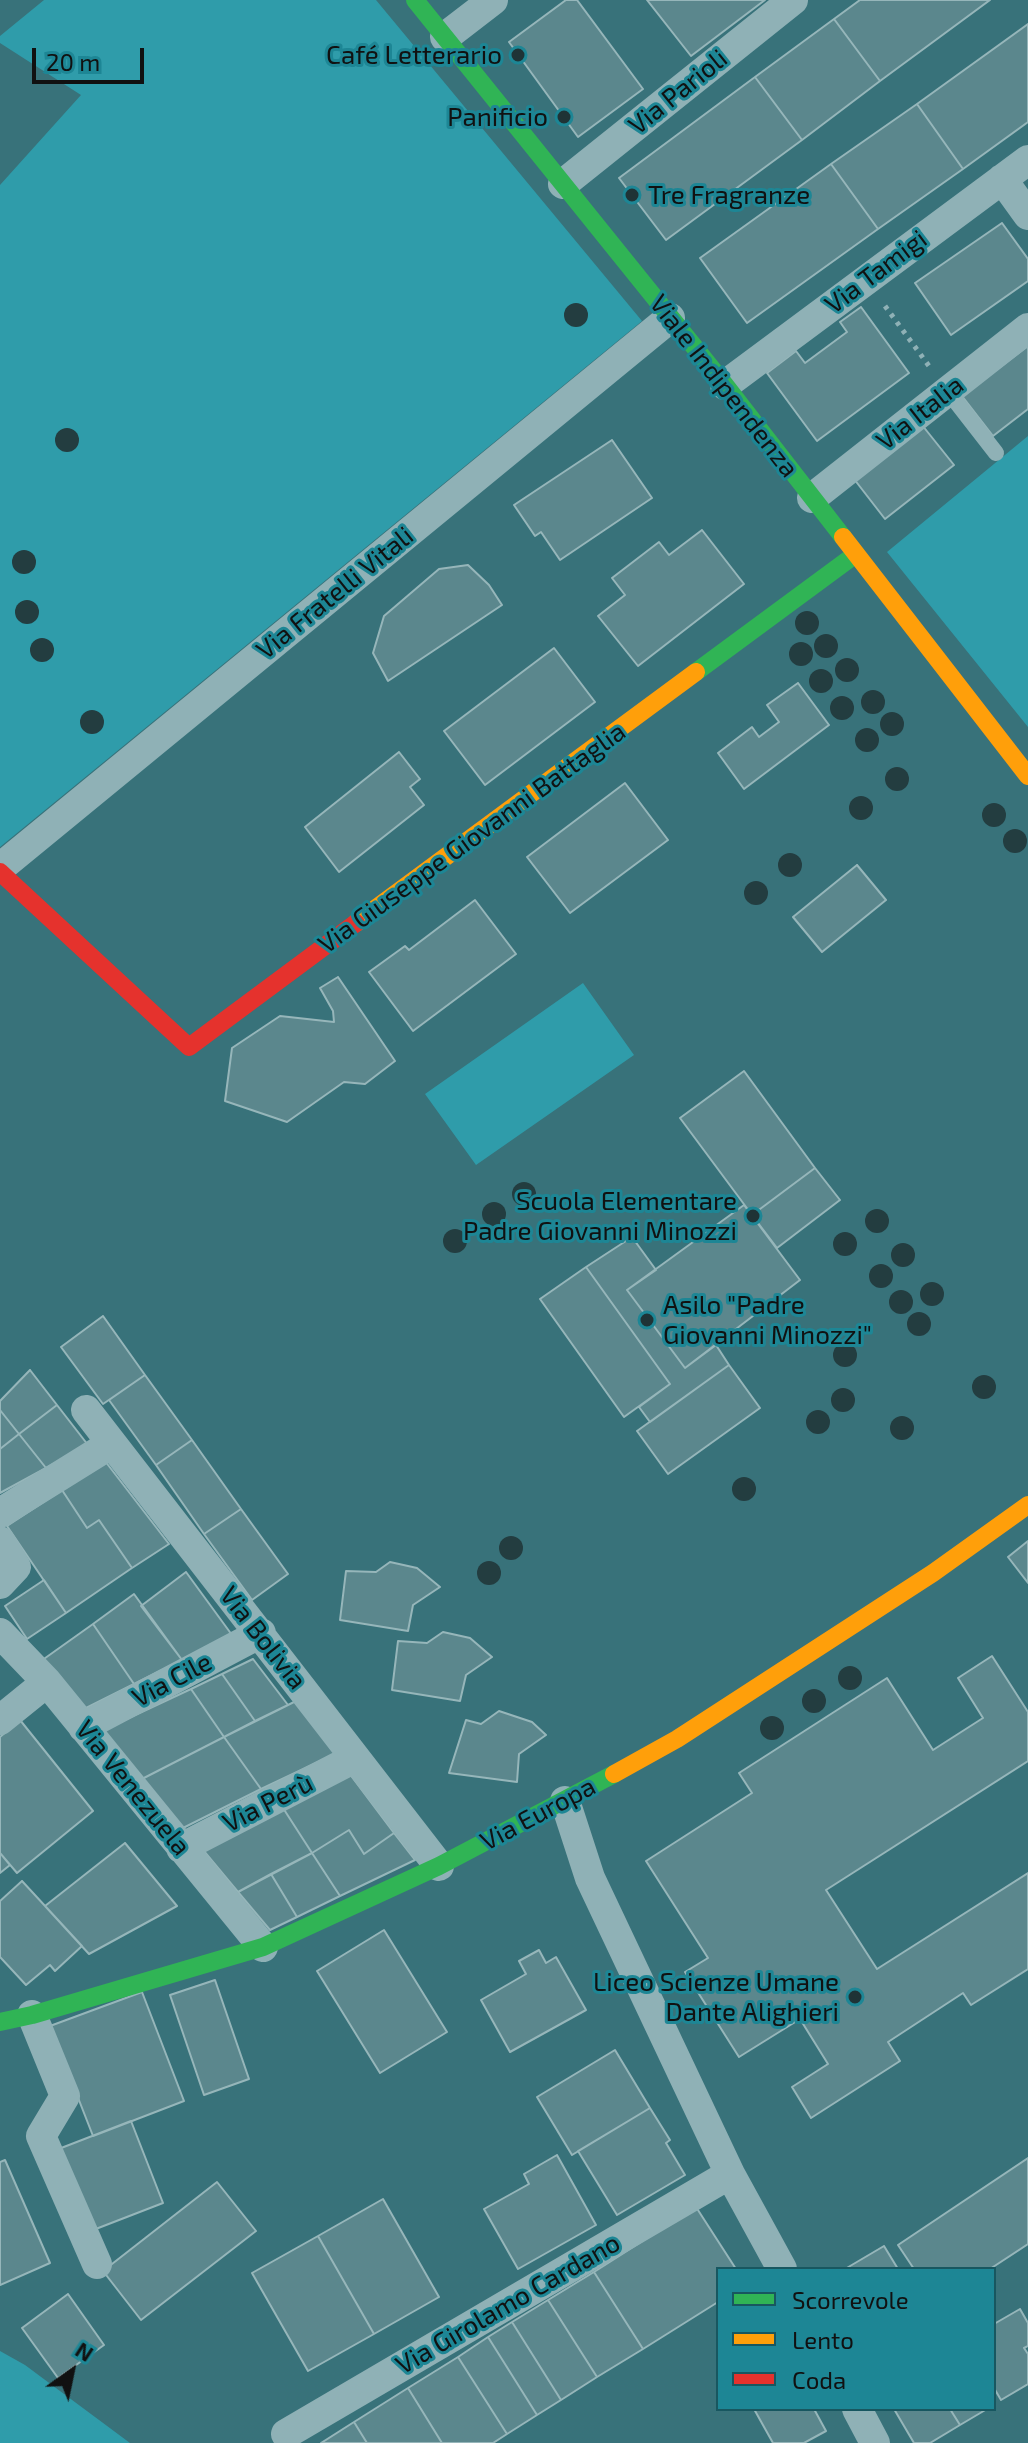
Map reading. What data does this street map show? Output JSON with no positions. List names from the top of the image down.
{
  "streets": {
    "street": [
      "Via Parioli",
      "Via Tamigi",
      "Viale Indipendenza",
      "Via Italia",
      "Via Fratelli Vitali",
      "Via Giuseppe Giovanni Battaglia",
      "Via Bolivia",
      "Via Cile",
      "Via Venezuela",
      "Via Perù",
      "Via Europa",
      "Via Girolamo Cardano"
    ]
  },
  "crossings": [
    ["Via Parioli", "Viale Indipendenza"],
    ["Via Tamigi", "Viale Indipendenza"],
    ["Viale Indipendenza", "Via Italia"],
    ["Viale Indipendenza", "Via Fratelli Vitali"],
    ["Viale Indipendenza", "Via Giuseppe Giovanni Battaglia"],
    ["Via Fratelli Vitali", "Via Giuseppe Giovanni Battaglia"],
    ["Via Bolivia", "Via Cile"],
    ["Via Bolivia", "Via Perù"],
    ["Via Bolivia", "Via Europa"],
    ["Via Cile", "Via Venezuela"],
    ["Via Venezuela", "Via Perù"],
    ["Via Venezuela", "Via Europa"]
  ],
  "places": [
    "Café Letterario",
    "Panificio",
    "Tre Fragranze",
    "Scuola Elementare Padre Giovanni Minozzi",
    "Asilo \"Padre Giovanni Minozzi\"",
    "Liceo Scienze Umane Dante Alighieri"
  ],
  "legend": ["Scorrevole", "Lento", "Coda"],
  "scale_bar": "20 m",
  "north": "top right"
}
